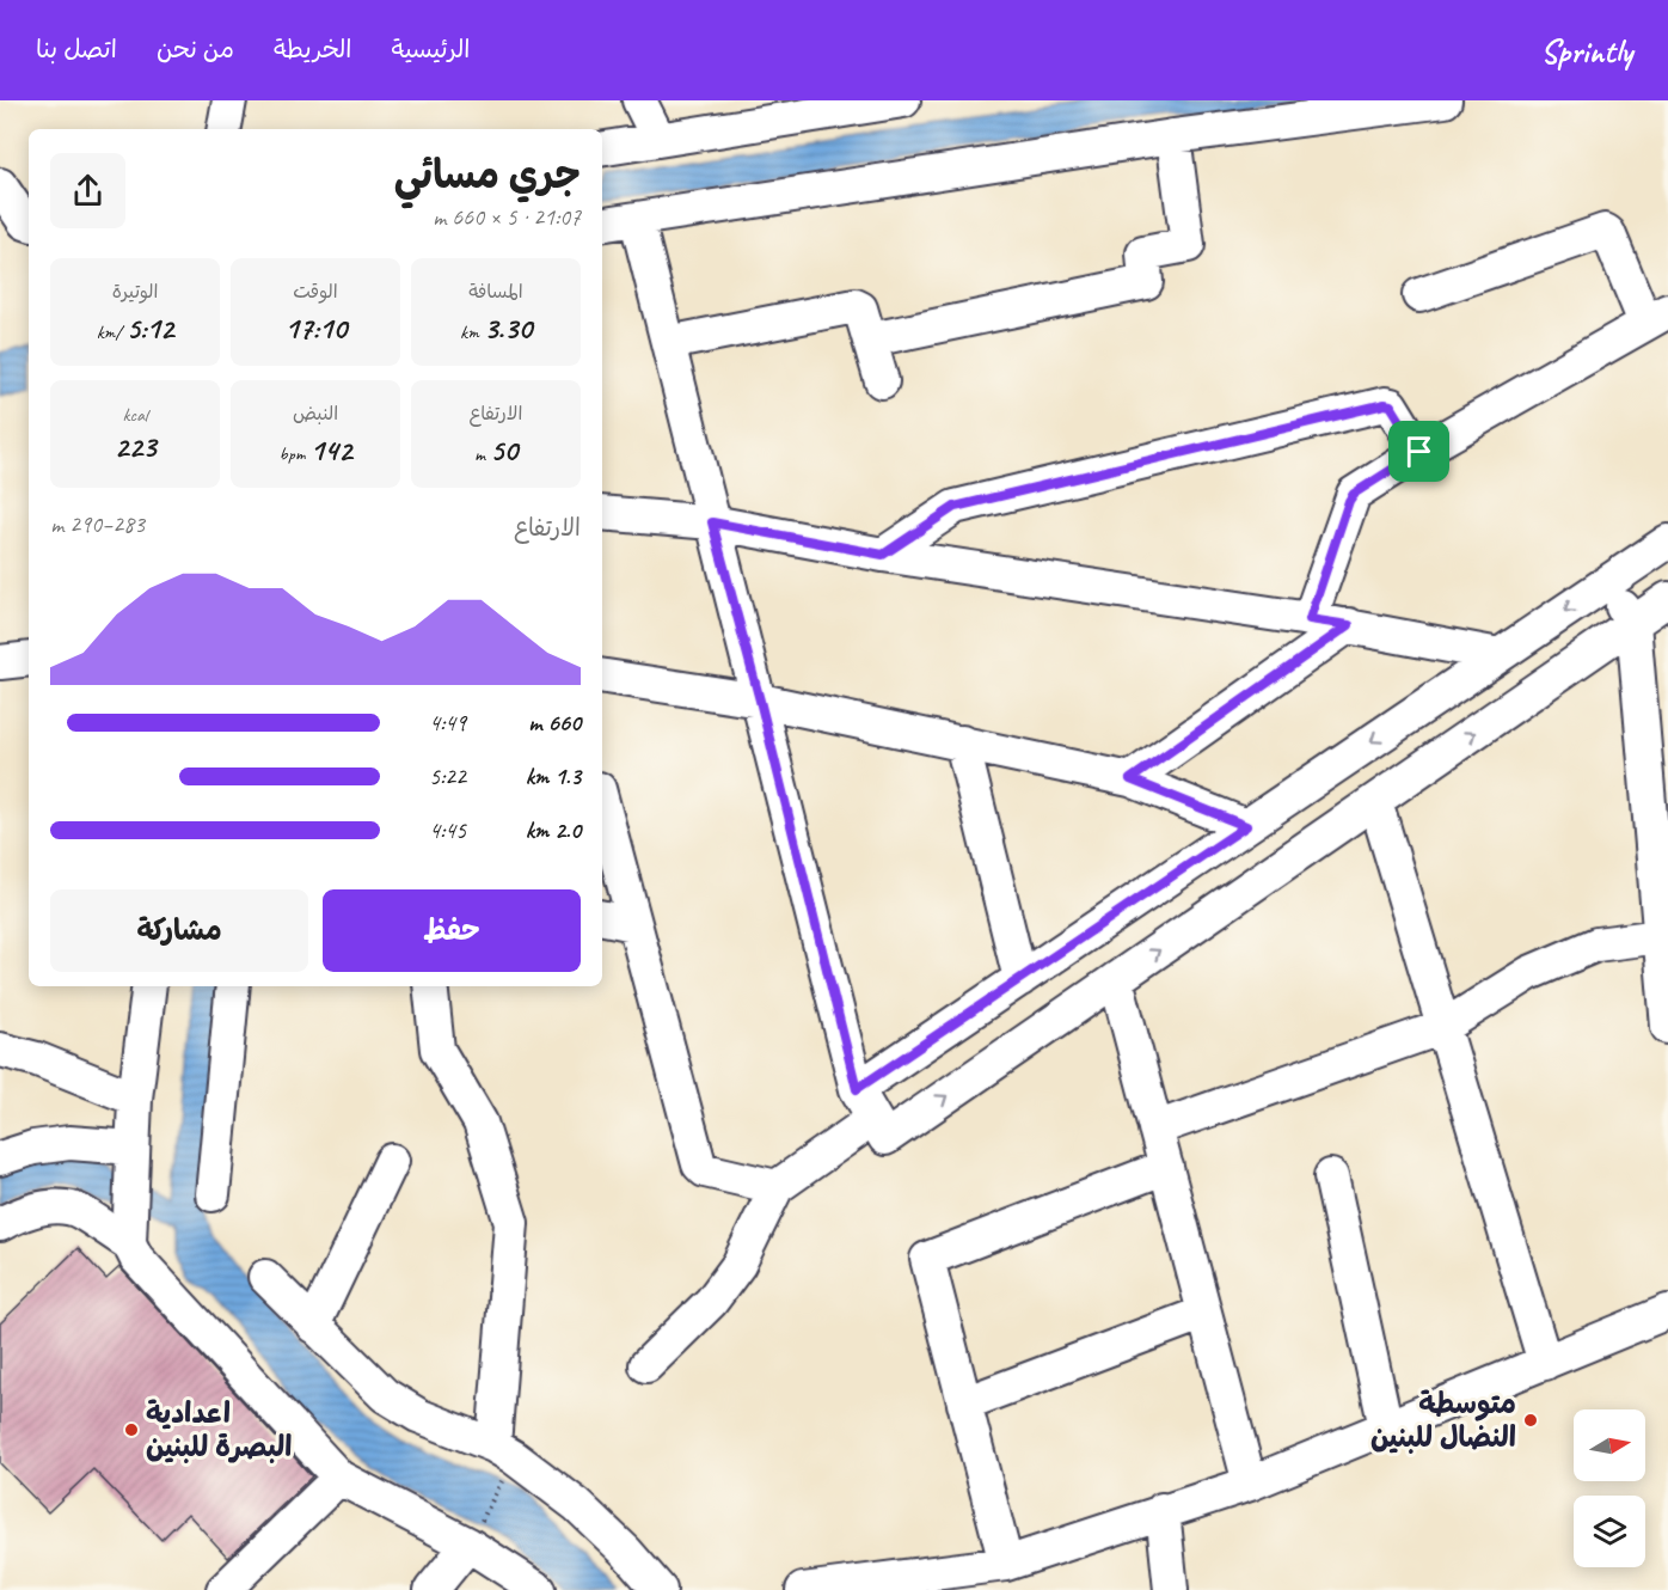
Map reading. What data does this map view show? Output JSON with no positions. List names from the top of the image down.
{
  "places": ["متوسطة النضال للبنين", "اعدادية البصرة للبنين"],
  "north": "right",
  "page": {
    "header": "Sprintly",
    "nav": [
      "الرئيسية",
      "الخريطة",
      "من نحن",
      "اتصل بنا"
    ],
    "heading": ["جري مسائي", "21:07 · 5 × 660 m"],
    "stats": [
      ["المسافة", "3.30 km"],
      ["الوقت", "17:10"],
      ["الوتيرة", "5:12 /km"],
      ["الارتفاع", "50 m"],
      ["النبض", "142 bpm"],
      ["kcal", "223"]
    ],
    "chart": ["الارتفاع", "283–290 m"],
    "list": [
      {
        "name": "660 m",
        "note": "4:49"
      },
      {
        "name": "1.3 km",
        "note": "5:22"
      },
      {
        "name": "2.0 km",
        "note": "4:45"
      }
    ],
    "buttons": ["حفظ", "مشاركة"]
  }
}
